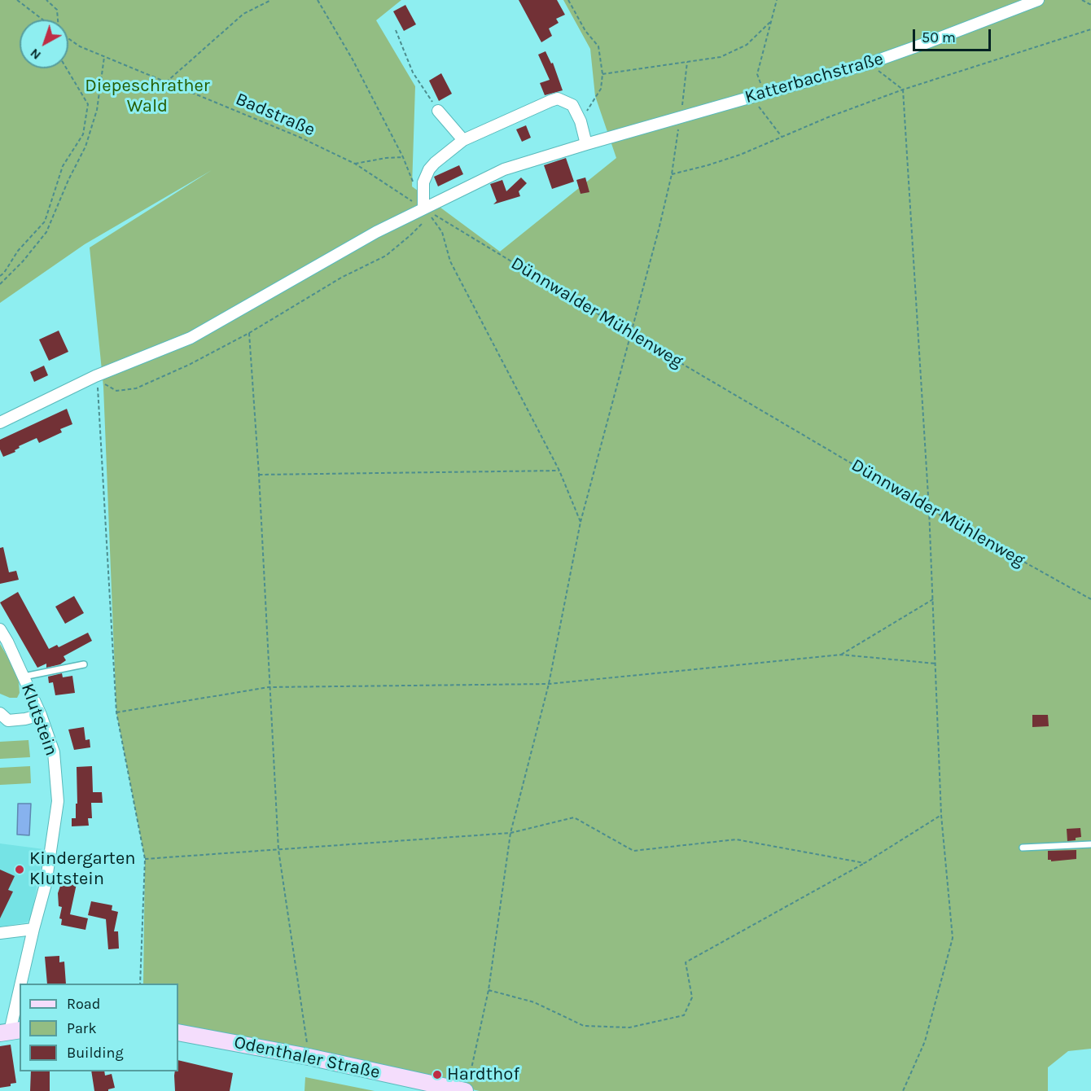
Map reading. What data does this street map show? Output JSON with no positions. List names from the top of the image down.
{
  "streets": {
    "main road": ["Odenthaler Straße"],
    "street": ["Katterbachstraße", "Klutstein"],
    "path": ["Badstraße", "Dünnwalder Mühlenweg"]
  },
  "crossings": [
    ["Katterbachstraße", "Badstraße"],
    ["Katterbachstraße", "Dünnwalder Mühlenweg"],
    ["Badstraße", "Dünnwalder Mühlenweg"]
  ],
  "parks": ["Diepeschrather Wald"],
  "places": ["Kindergarten Klutstein", "Hardthof"],
  "legend": ["Road", "Park", "Building"],
  "scale_bar": "50 m",
  "north": "bottom left"
}
